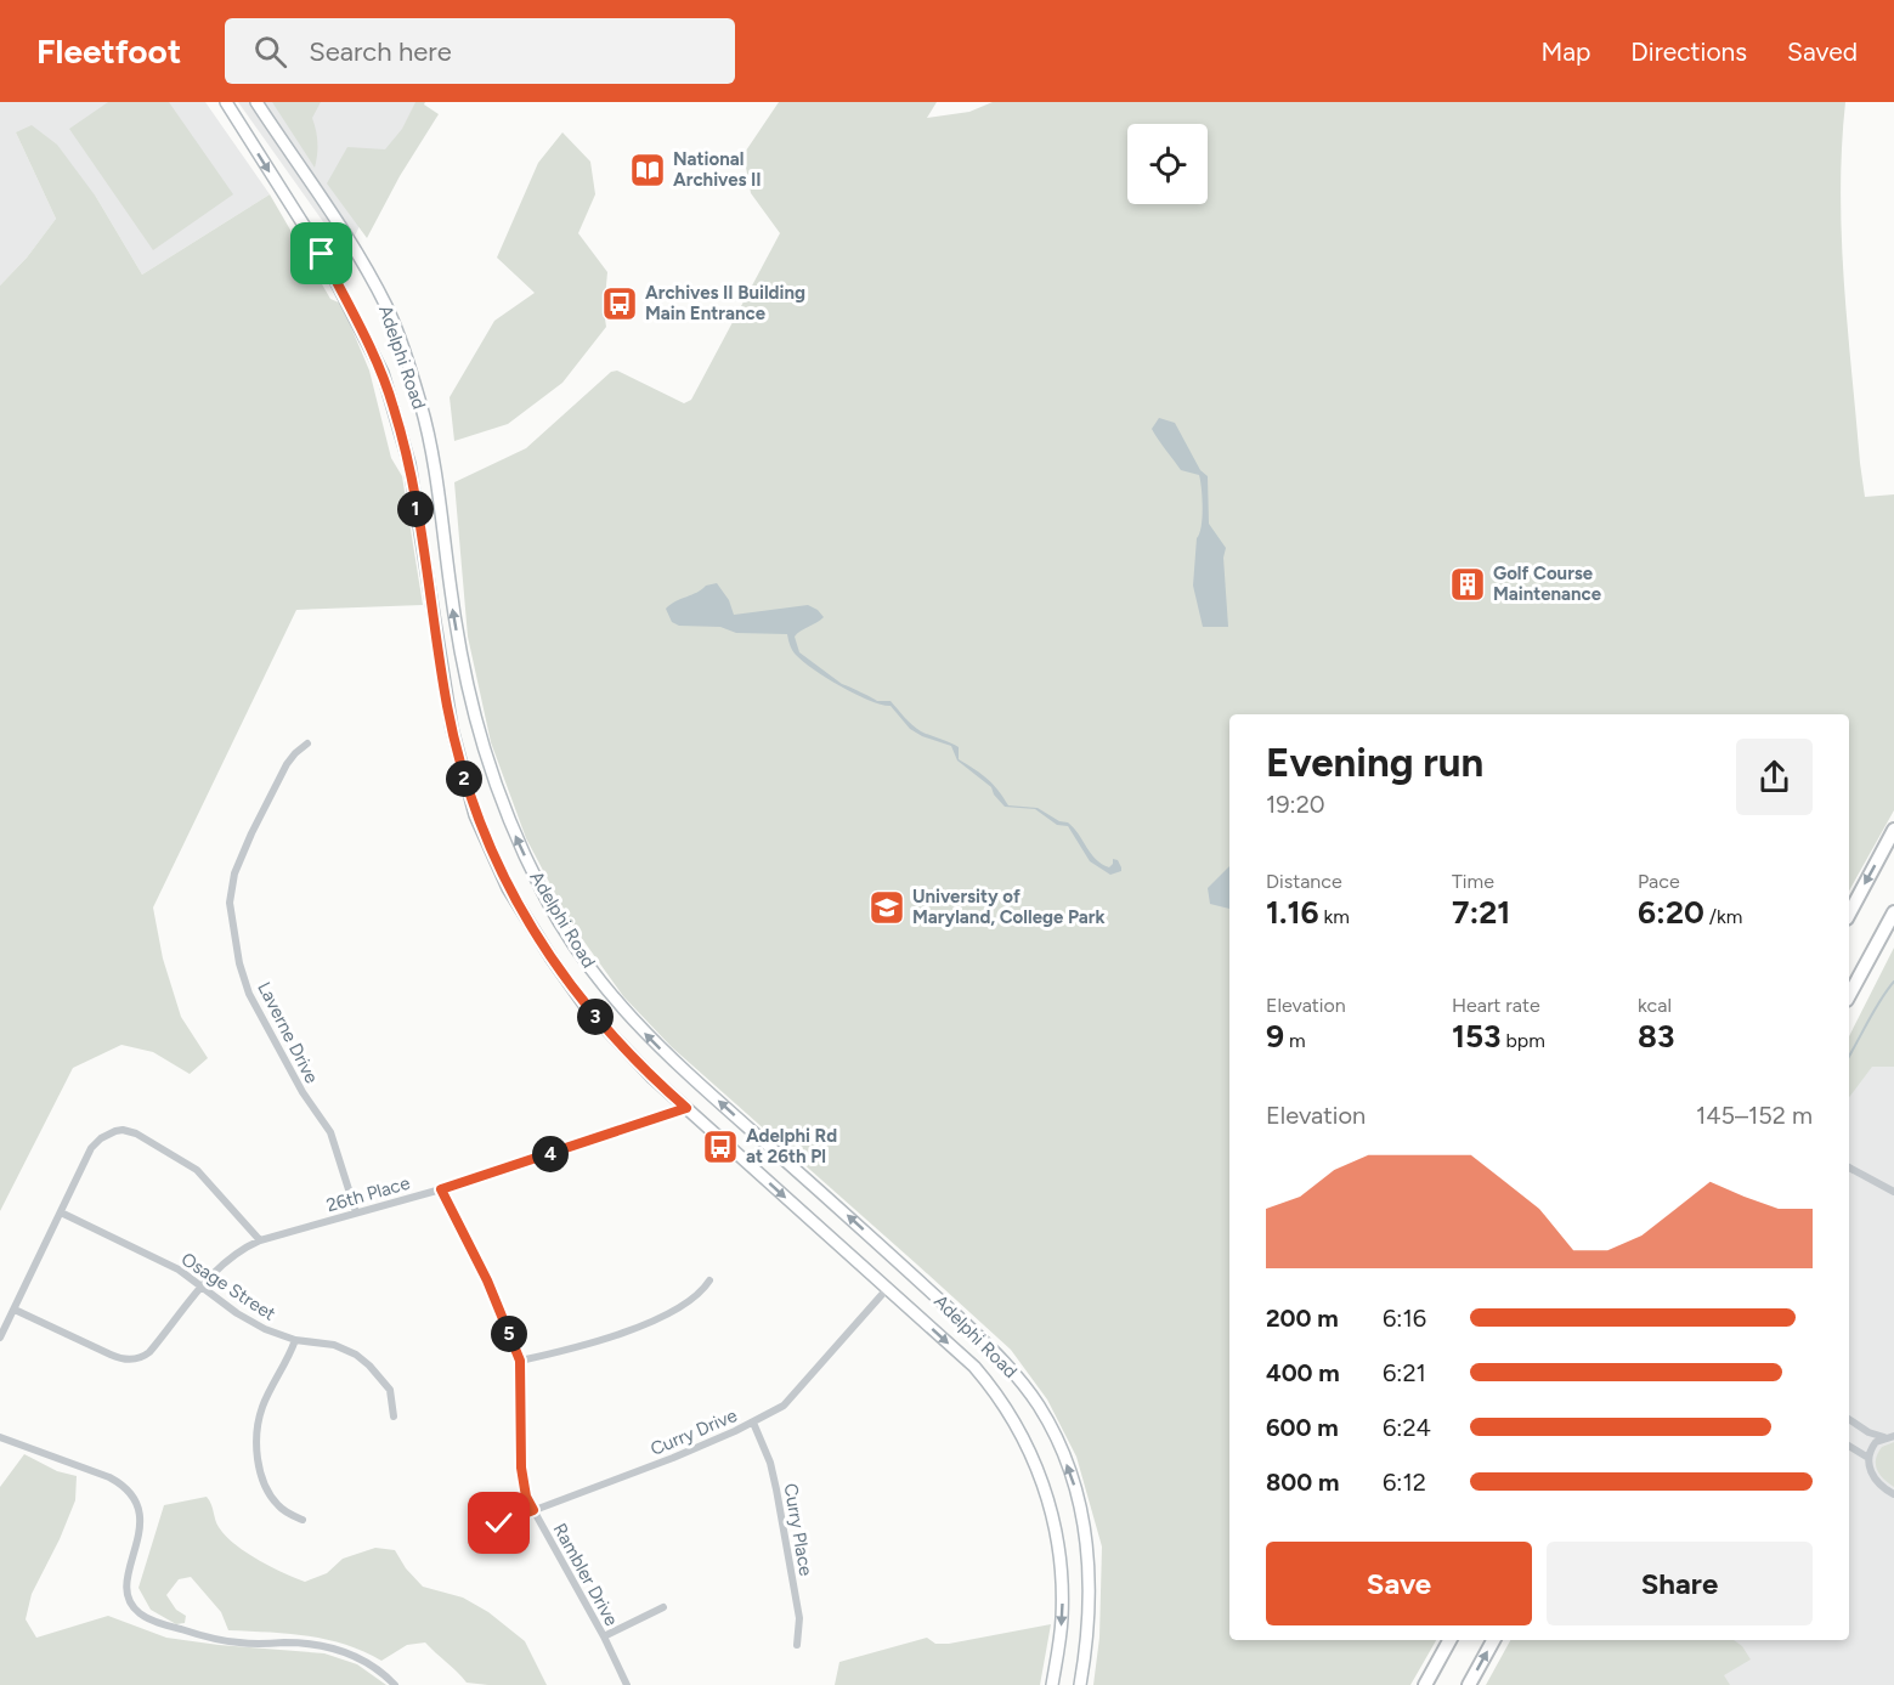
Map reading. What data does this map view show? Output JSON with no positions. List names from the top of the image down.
{
  "streets": {
    "main road": ["Adelphi Road"],
    "street": [
      "Laverne Drive",
      "26th Place",
      "Osage Street",
      "Curry Drive",
      "Curry Place",
      "Rambler Drive"
    ]
  },
  "crossings": [
    ["Adelphi Road", "26th Place"],
    ["Adelphi Road", "Curry Drive"],
    ["Laverne Drive", "26th Place"],
    ["26th Place", "Osage Street"],
    ["26th Place", "Rambler Drive"],
    ["Curry Drive", "Curry Place"],
    ["Curry Drive", "Rambler Drive"]
  ],
  "places": {
    "library": ["National Archives II"],
    "bus stop": ["Archives II Building Main Entrance", "Adelphi Rd at 26th Pl"],
    "building": ["Golf Course Maintenance"],
    "school or university": ["University of Maryland, College Park"]
  },
  "page": {
    "header": "Fleetfoot",
    "search": "Search here",
    "nav": ["Map", "Directions", "Saved"],
    "pins": [
      "1",
      "2",
      "3",
      "4",
      "5"
    ],
    "heading": ["Evening run", "19:20"],
    "stats": [
      ["Distance", "1.16 km"],
      ["Time", "7:21"],
      ["Pace", "6:20 /km"],
      ["Elevation", "9 m"],
      ["Heart rate", "153 bpm"],
      ["kcal", "83"]
    ],
    "chart": ["Elevation", "145–152 m"],
    "list": [
      {
        "name": "200 m",
        "note": "6:16"
      },
      {
        "name": "400 m",
        "note": "6:21"
      },
      {
        "name": "600 m",
        "note": "6:24"
      },
      {
        "name": "800 m",
        "note": "6:12"
      }
    ],
    "buttons": ["Save", "Share"]
  }
}
